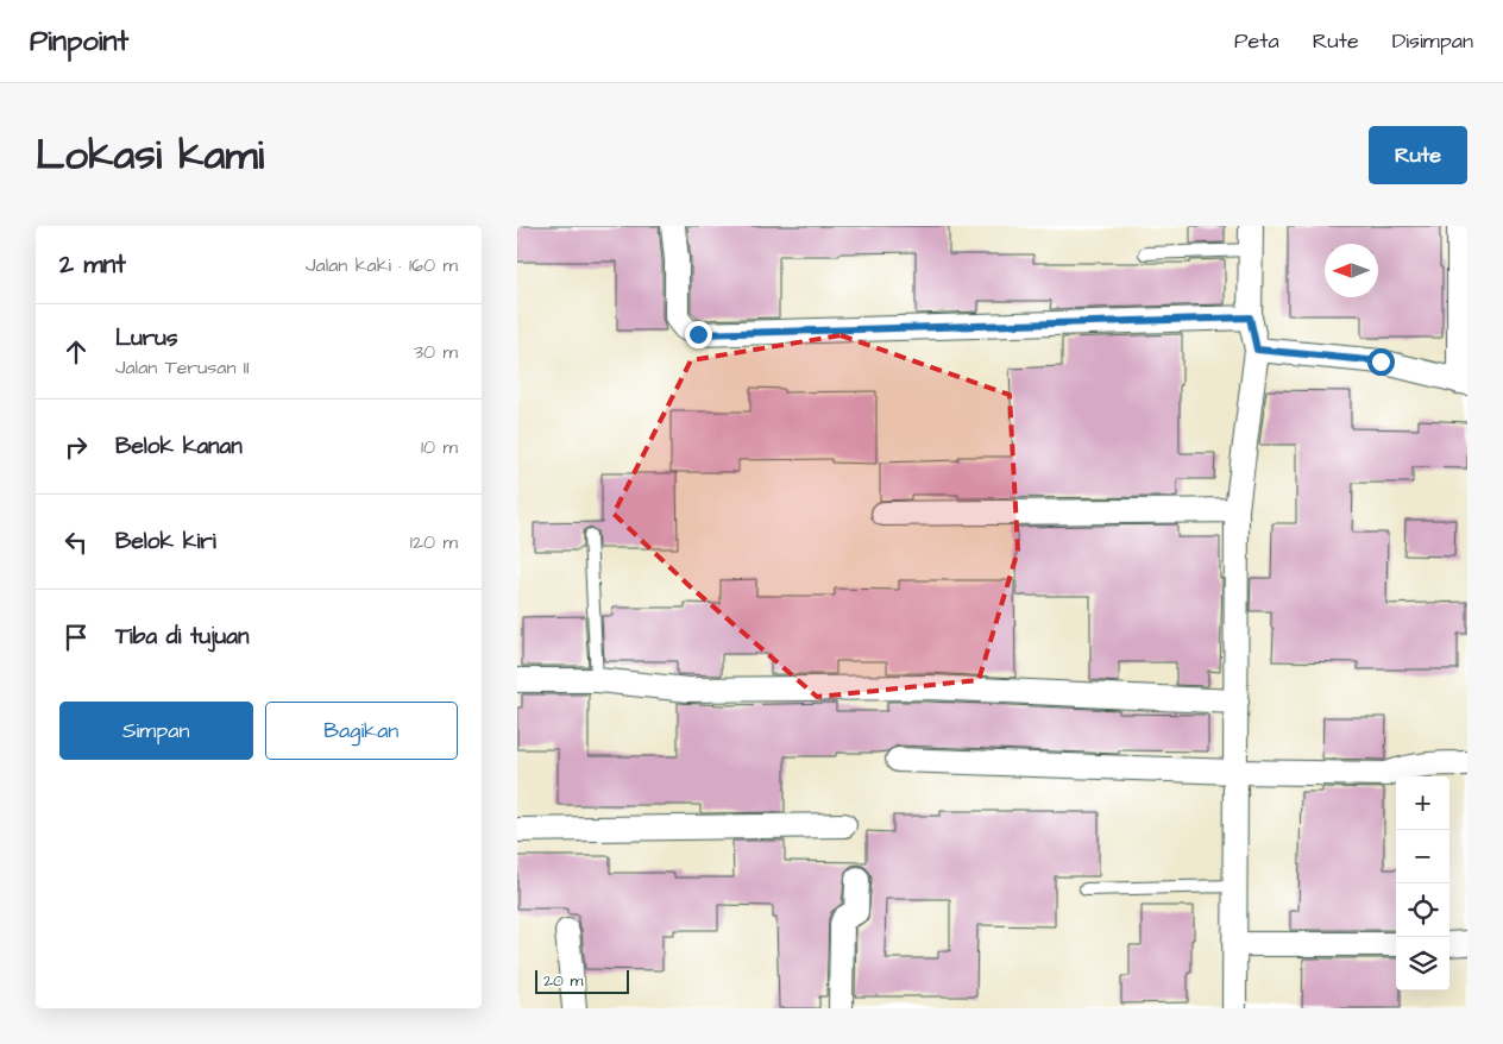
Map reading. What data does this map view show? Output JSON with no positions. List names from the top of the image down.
{
  "scale_bar": "20 m",
  "north": "left",
  "page": {
    "header": "Pinpoint",
    "nav": ["Peta", "Rute", "Disimpan"],
    "title": "Lokasi kami",
    "buttons": [
      "Rute",
      ["Simpan", "Bagikan"]
    ],
    "heading": ["2 mnt", "Jalan kaki · 160 m"],
    "list": [
      ["Lurus", "Jalan Terusan II", "30 m"],
      ["Belok kanan", "10 m"],
      ["Belok kiri", "120 m"],
      "Tiba di tujuan"
    ],
    "map_buttons": ["+", "−"],
    "scale": "20 m"
  }
}
